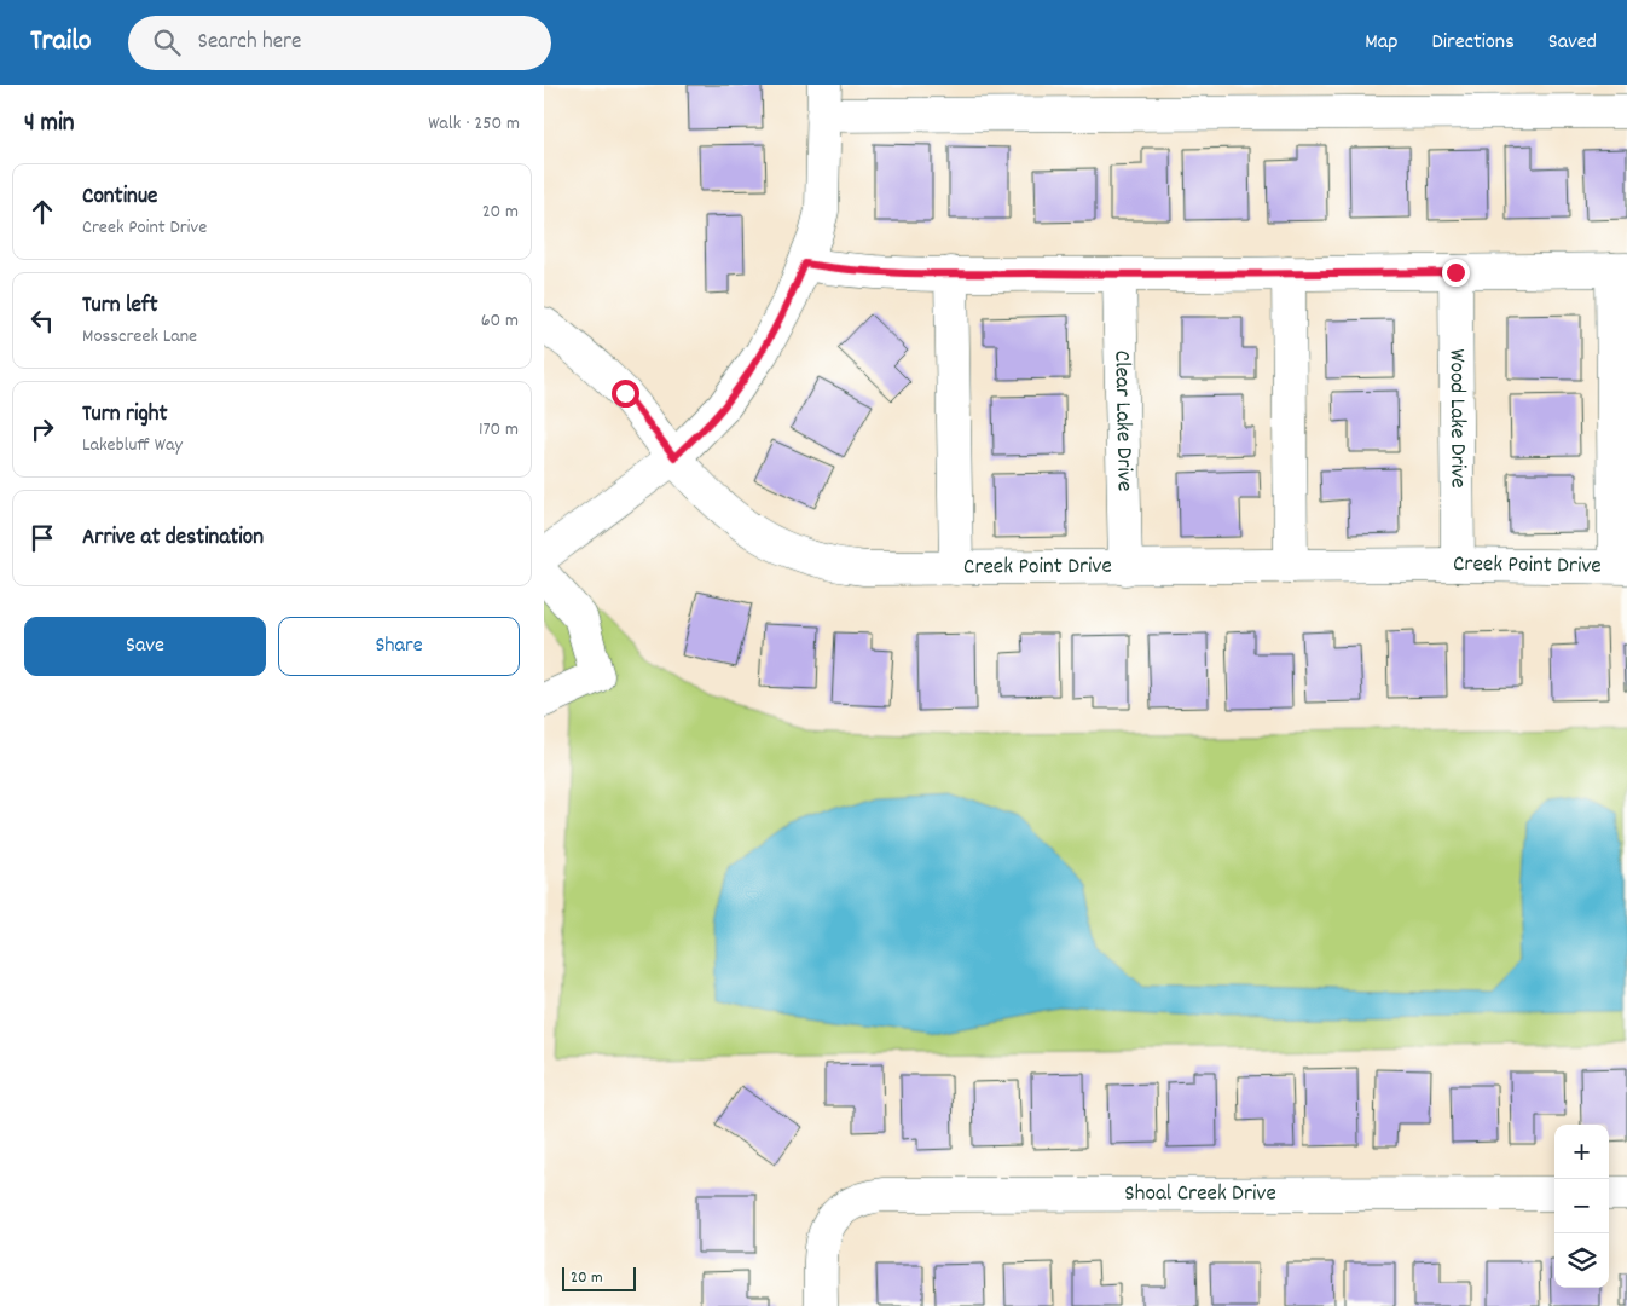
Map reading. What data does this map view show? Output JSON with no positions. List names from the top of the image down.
{
  "streets": {
    "street": [
      "Wood Lake Drive",
      "Clear Lake Drive",
      "Creek Point Drive",
      "Shoal Creek Drive"
    ]
  },
  "crossings": [
    ["Wood Lake Drive", "Creek Point Drive"],
    ["Clear Lake Drive", "Creek Point Drive"]
  ],
  "scale_bar": "20 m",
  "page": {
    "header": "Trailo",
    "search": "Search here",
    "nav": ["Map", "Directions", "Saved"],
    "heading": ["4 min", "Walk · 250 m"],
    "list": [
      ["Continue", "Creek Point Drive", "20 m"],
      ["Turn left", "Mosscreek Lane", "60 m"],
      ["Turn right", "Lakebluff Way", "170 m"],
      "Arrive at destination"
    ],
    "buttons": ["Save", "Share"],
    "map_buttons": ["+", "−"],
    "scale": "20 m"
  }
}
